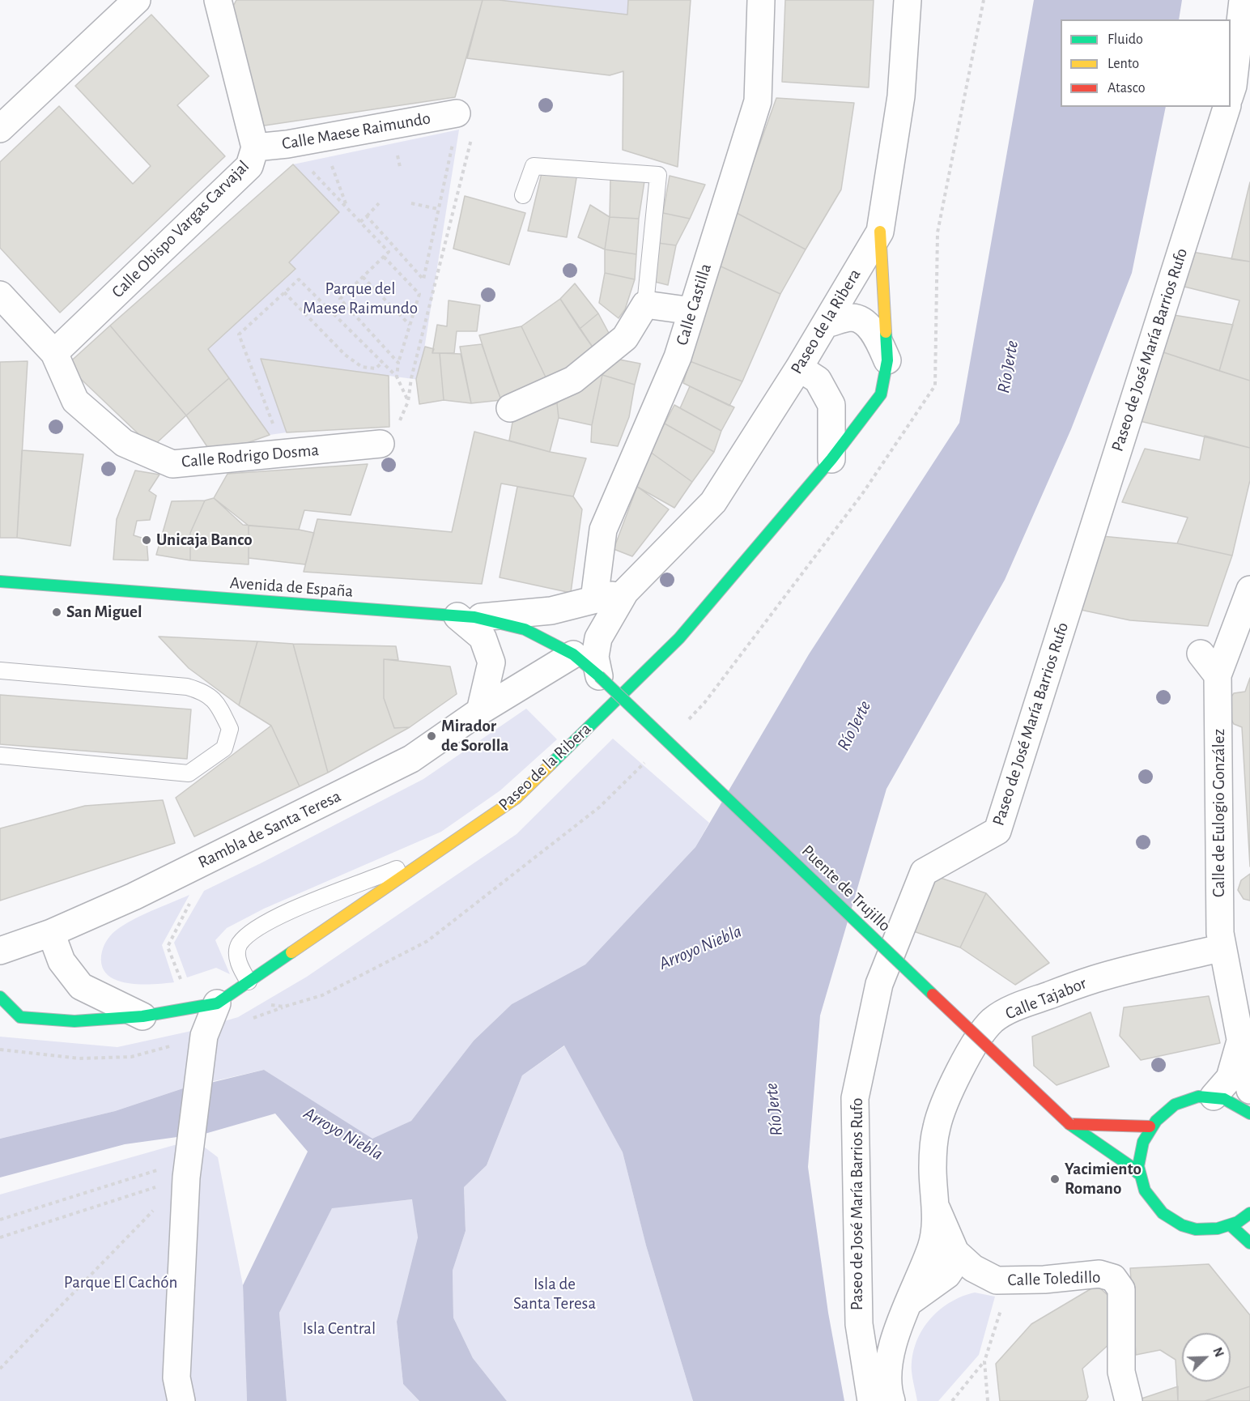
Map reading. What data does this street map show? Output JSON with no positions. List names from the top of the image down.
{
  "streets": {
    "main road": ["Paseo de la Ribera", "Avenida de España", "Puente de Trujillo"],
    "street": [
      "Calle Maese Raimundo",
      "Calle Obispo Vargas Carvajal",
      "Calle Castilla",
      "Paseo de José María Barrios Rufo",
      "Calle Rodrigo Dosma",
      "Calle de Eulogio González",
      "Rambla de Santa Teresa",
      "Calle Tajabor",
      "Calle Toledillo"
    ]
  },
  "crossings": [
    ["Calle Maese Raimundo", "Calle Obispo Vargas Carvajal"],
    ["Calle Obispo Vargas Carvajal", "Calle Rodrigo Dosma"],
    ["Paseo de la Ribera", "Puente de Trujillo"],
    ["Avenida de España", "Rambla de Santa Teresa"],
    ["Avenida de España", "Puente de Trujillo"],
    ["Calle de Eulogio González", "Calle Tajabor"],
    ["Rambla de Santa Teresa", "Puente de Trujillo"],
    ["Calle Tajabor", "Calle Toledillo"]
  ],
  "water": ["Río Jerte", "Arroyo Niebla"],
  "parks": [
    "Parque del Maese Raimundo",
    "Parque El Cachón",
    "Isla de Santa Teresa",
    "Isla Central"
  ],
  "places": [
    "Unicaja Banco",
    "San Miguel",
    "Mirador de Sorolla",
    "Yacimiento Romano"
  ],
  "legend": ["Fluido", "Lento", "Atasco"],
  "north": "top right"
}
